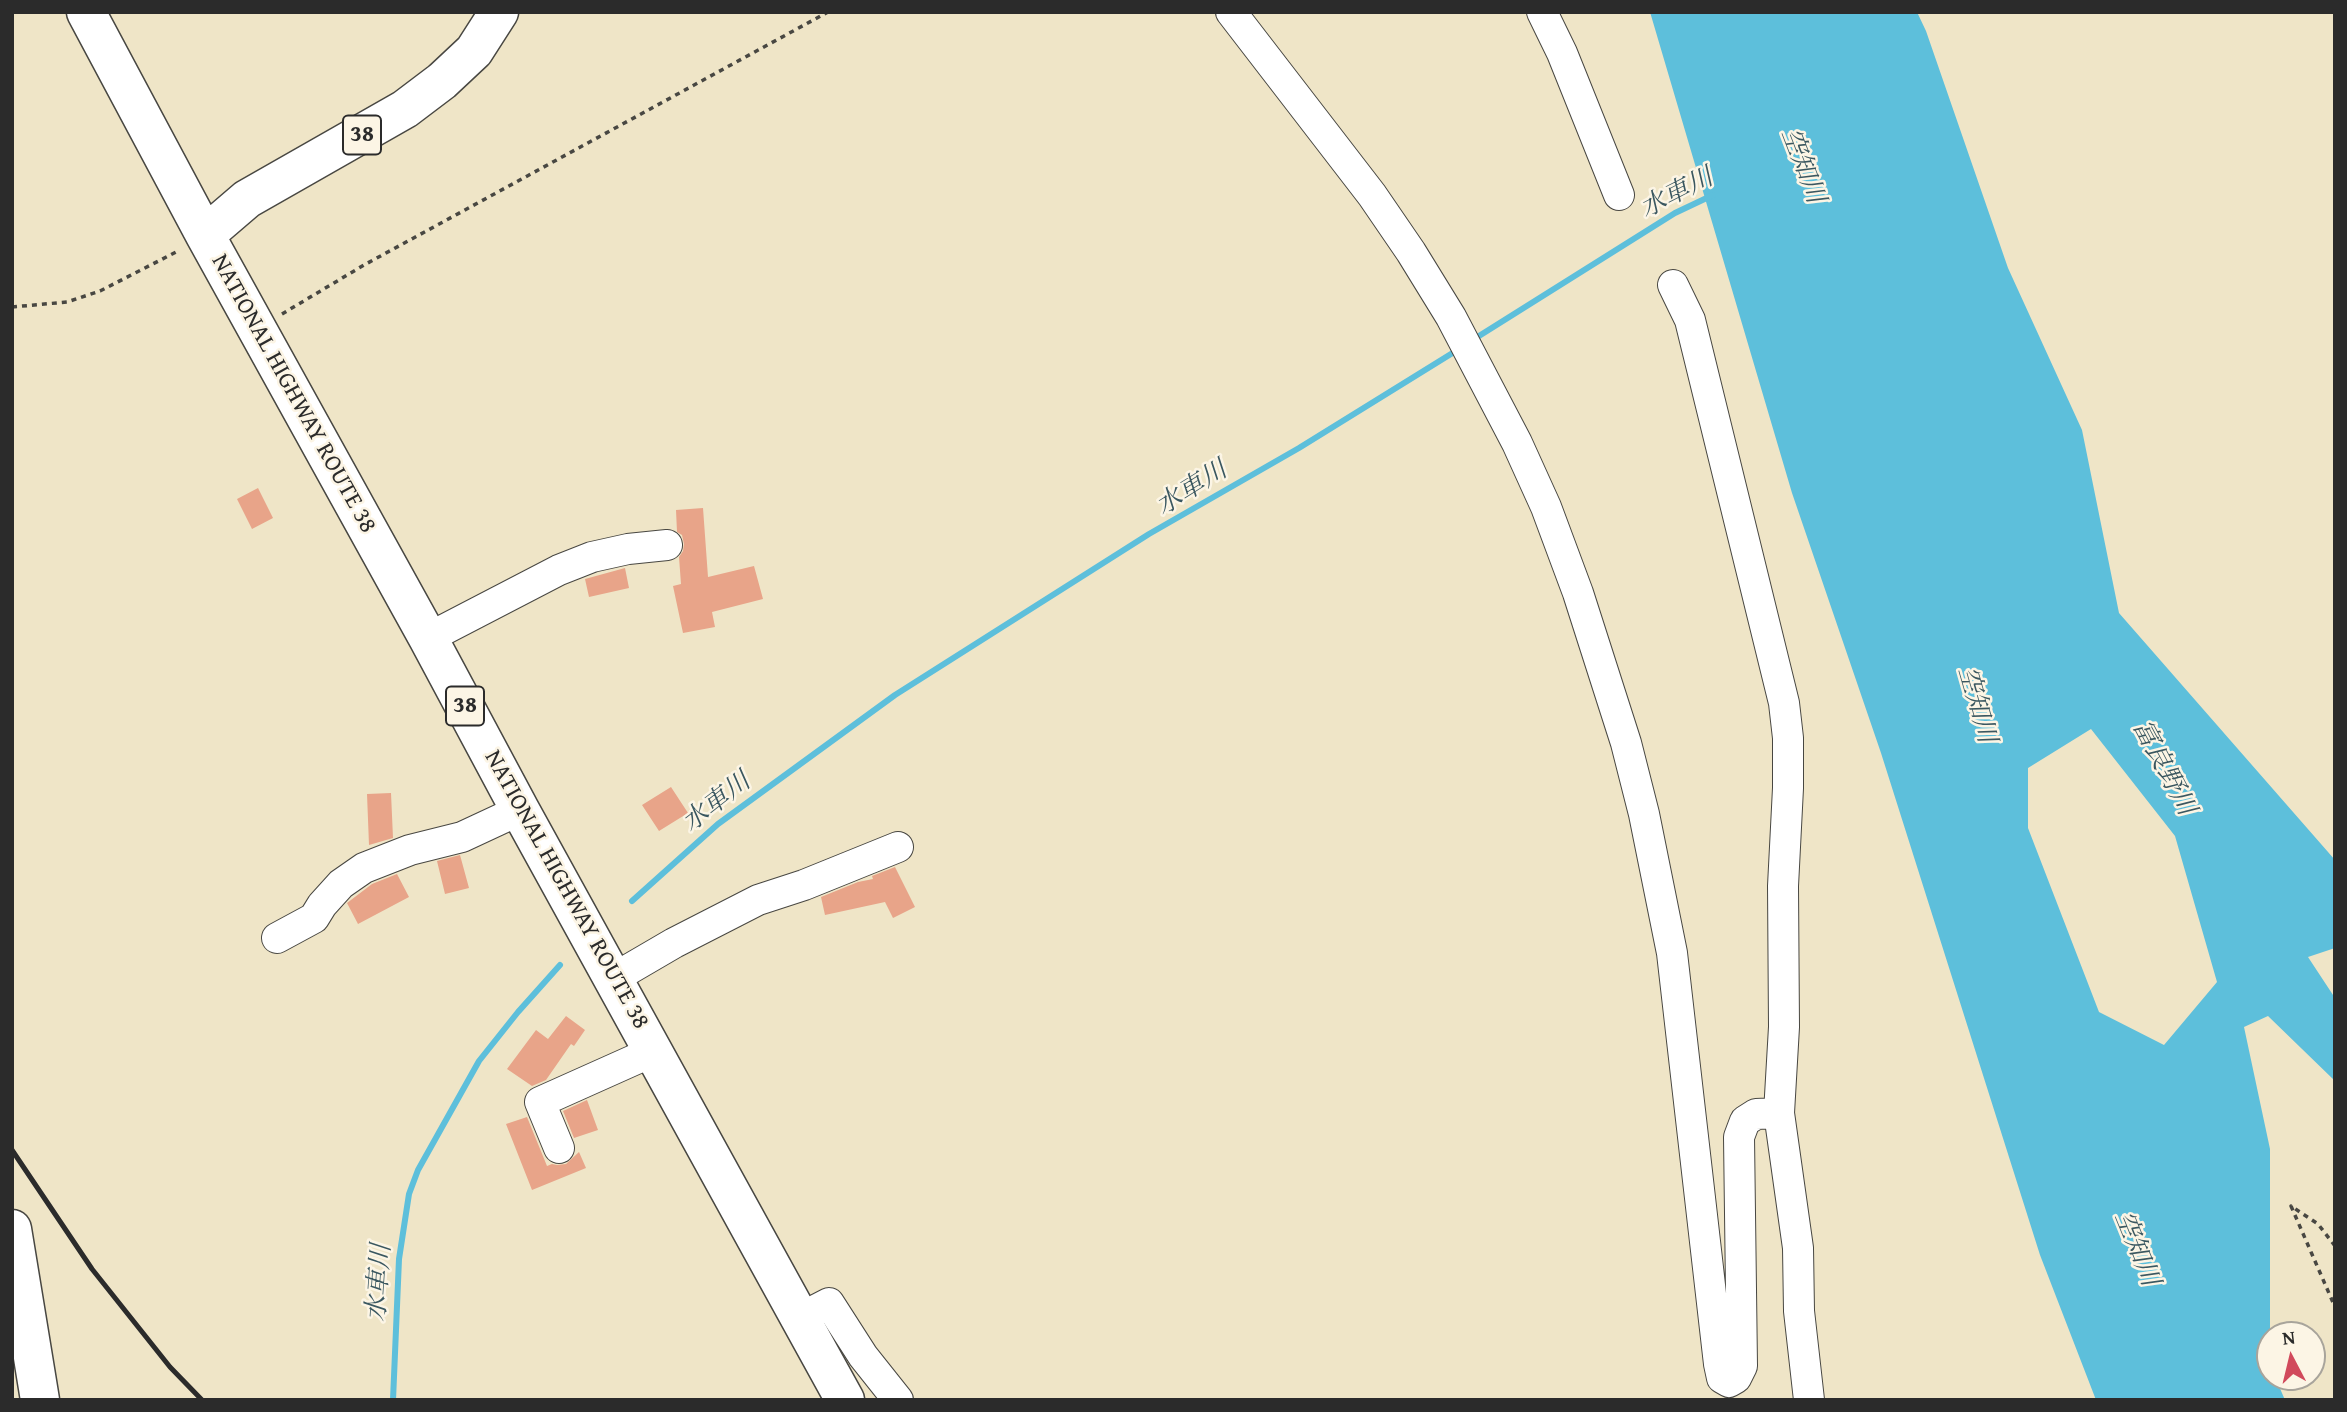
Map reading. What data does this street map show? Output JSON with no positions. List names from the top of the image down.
{
  "streets": {
    "highway": ["38", "NATIONAL HIGHWAY ROUTE 38"]
  },
  "crossings": [
    ["38", "NATIONAL HIGHWAY ROUTE 38"]
  ],
  "water": ["空知川", "水車川", "富良野川"],
  "north": "top"
}
